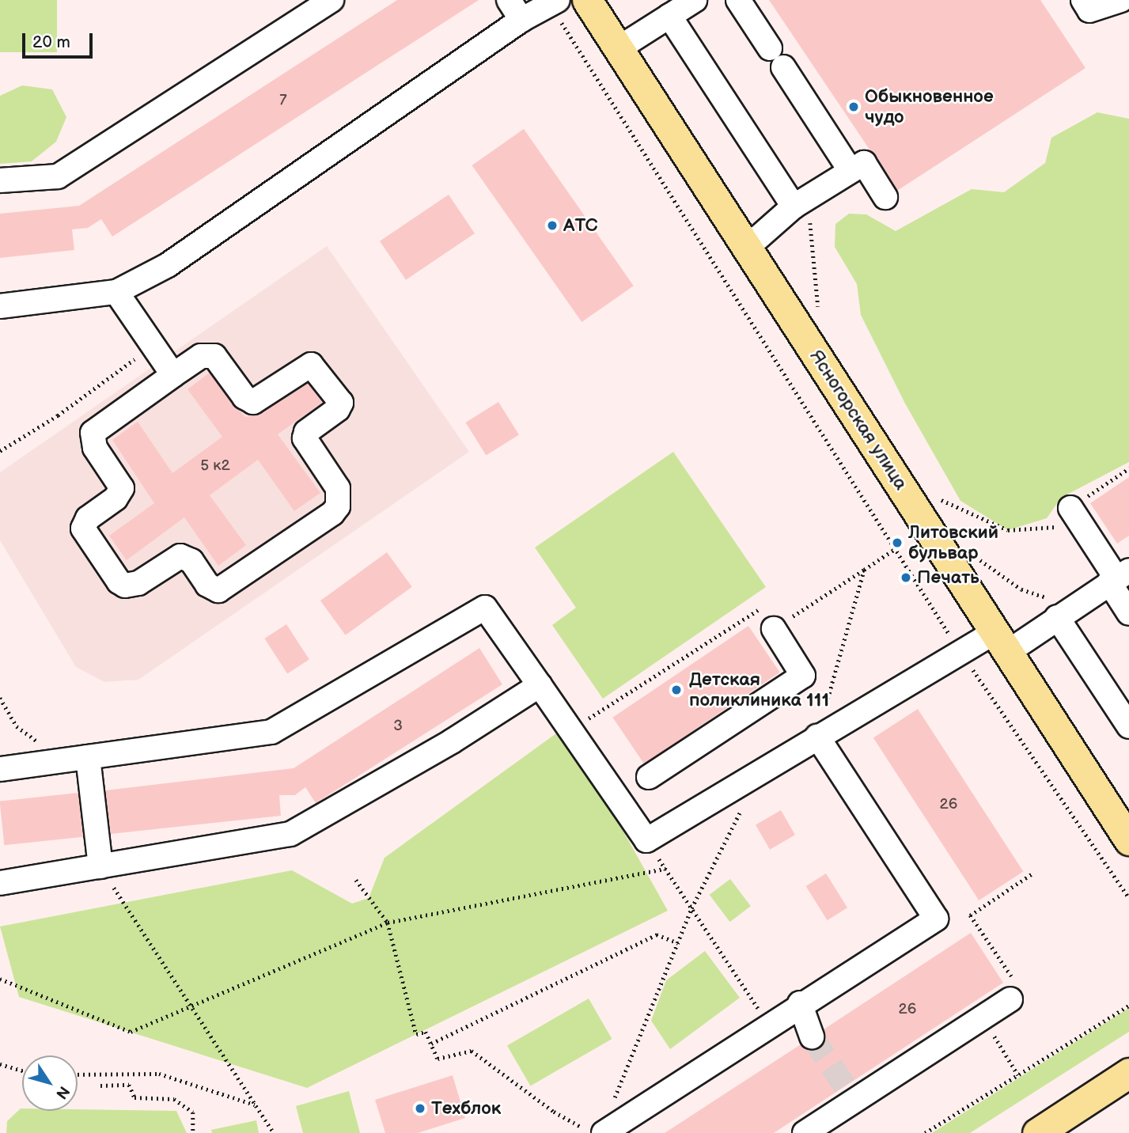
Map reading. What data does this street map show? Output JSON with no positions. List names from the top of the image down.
{
  "streets": {
    "main road": ["Ясногорская улица"]
  },
  "places": [
    "Обыкновенное чудо",
    "АТС",
    "Литовский бульвар",
    "Печать",
    "Детская поликлиника 111",
    "Техблок"
  ],
  "house_numbers": [
    "7",
    "5 к2",
    "3",
    "26",
    "26"
  ],
  "scale_bar": "20 m",
  "north": "bottom right"
}
